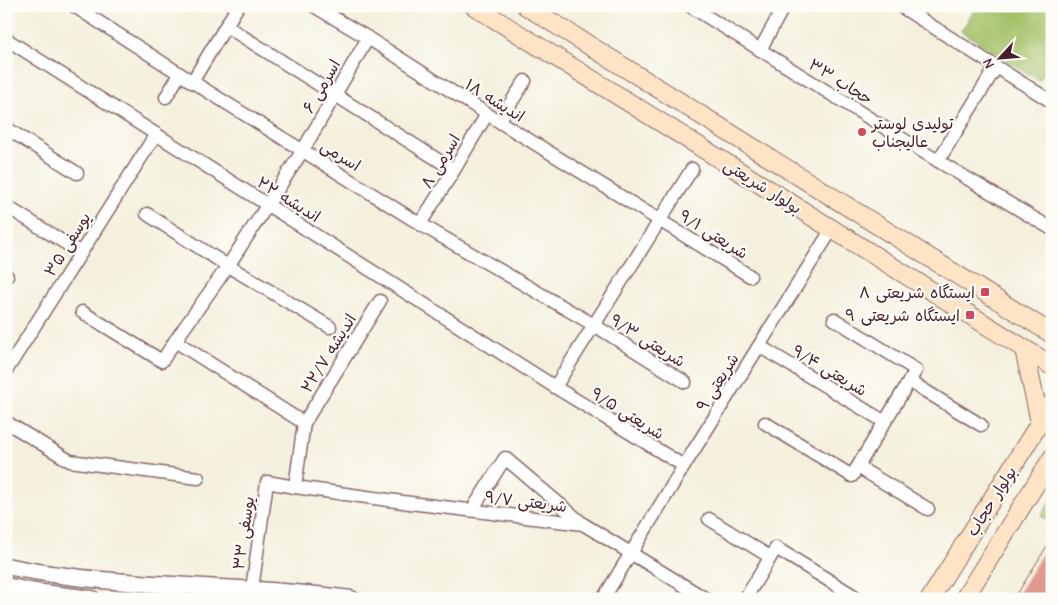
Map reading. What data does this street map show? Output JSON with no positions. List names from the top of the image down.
{
  "streets": {
    "main road": ["بولوار شریعتی", "بولوار حجاب"],
    "street": [
      "حجاب ۳۳",
      "اسرمی ۶",
      "اندیشه ۱۸",
      "اسرمی",
      "اسرمی ۸",
      "اندیشه ۲۲",
      "شریعتی ۹/۱",
      "یوسفی ۳۵",
      "شریعتی ۹/۳",
      "اندیشه ۲۲/۷",
      "شریعتی ۹/۴",
      "شریعتی ۹",
      "شریعتی ۹/۵",
      "شریعتی ۹/۷",
      "یوسفی ۳۳"
    ]
  },
  "crossings": [
    ["اسرمی ۶", "اندیشه ۱۸"],
    ["اسرمی ۶", "اسرمی"],
    ["اسرمی ۶", "اندیشه ۲۲"],
    ["اندیشه ۱۸", "اسرمی ۸"],
    ["اندیشه ۱۸", "شریعتی ۹/۱"],
    ["اسرمی", "اسرمی ۸"],
    ["اسرمی", "شریعتی ۹/۳"],
    ["بولوار شریعتی", "شریعتی ۹"],
    ["اندیشه ۲۲", "یوسفی ۳۵"],
    ["اندیشه ۲۲", "شریعتی ۹/۵"],
    ["شریعتی ۹/۴", "شریعتی ۹"],
    ["شریعتی ۹", "شریعتی ۹/۵"],
    ["شریعتی ۹", "شریعتی ۹/۷"],
    ["شریعتی ۹/۷", "یوسفی ۳۳"]
  ],
  "places": {
    "other": ["تولیدی لوستر عالیجناب"],
    "transit": ["ایستگاه شریعتی ۸", "ایستگاه شریعتی ۹"]
  },
  "north": "bottom left"
}
